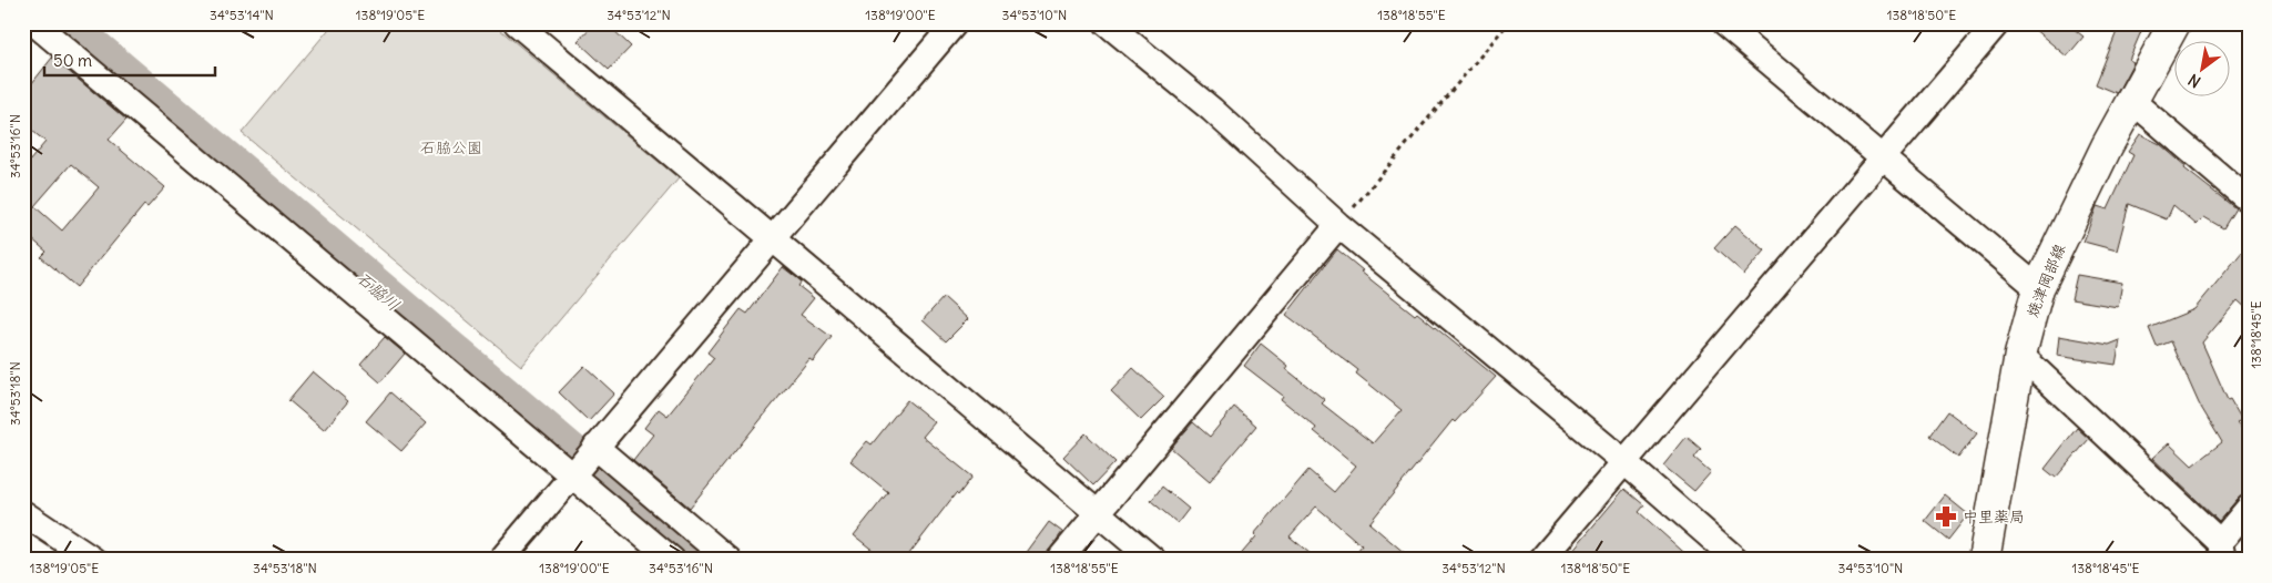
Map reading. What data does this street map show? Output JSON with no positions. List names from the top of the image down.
{
  "streets": {
    "main road": ["焼津岡部線"]
  },
  "water": ["石脇川"],
  "parks": ["石脇公園"],
  "places": {
    "pharmacy": ["中里薬局"]
  },
  "scale_bar": "50 m",
  "north": "bottom left",
  "coordinates": [
    "34°53'14\"N",
    "138°19'05\"E",
    "34°53'12\"N",
    "138°19'00\"E",
    "34°53'10\"N",
    "138°18'55\"E",
    "138°18'50\"E",
    "34°53'16\"N",
    "138°18'45\"E",
    "34°53'18\"N"
  ]
}
